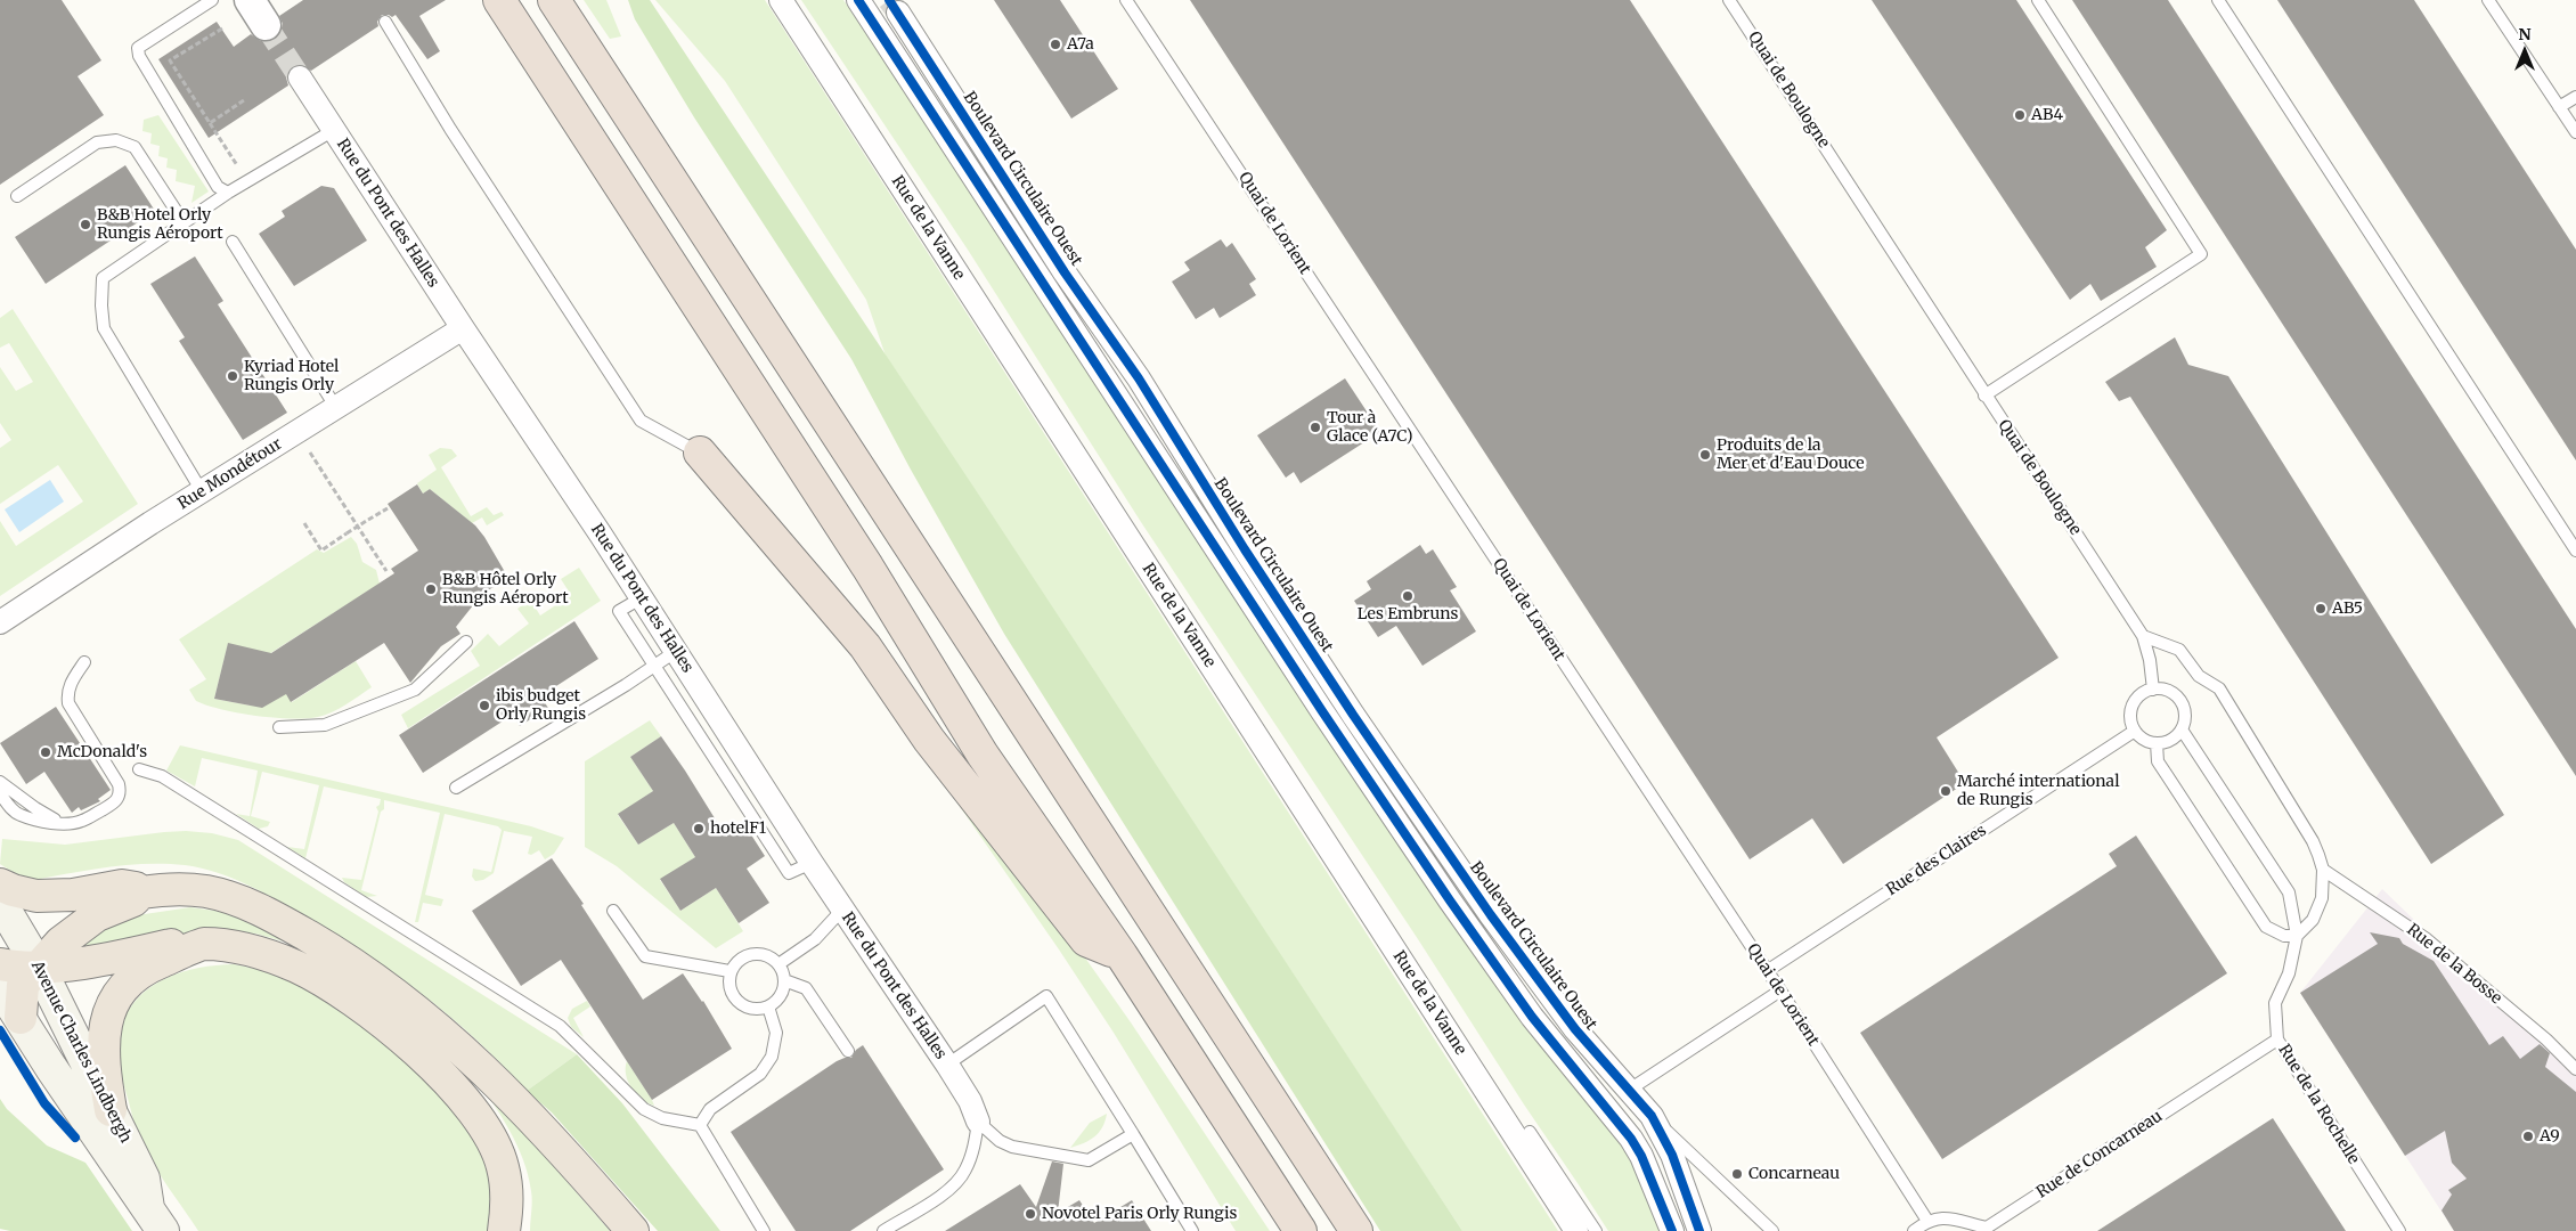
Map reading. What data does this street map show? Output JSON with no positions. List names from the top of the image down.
{
  "streets": {
    "main road": ["Avenue Charles Lindbergh"],
    "street": [
      "Boulevard Circulaire Ouest",
      "Rue du Pont des Halles",
      "Rue de la Vanne",
      "Rue Mondétour"
    ],
    "lane": [
      "Quai de Boulogne",
      "Quai de Lorient",
      "Rue des Claires",
      "Rue de la Bosse",
      "Rue de la Rochelle",
      "Rue de Concarneau"
    ]
  },
  "crossings": [
    ["Quai de Boulogne", "Rue des Claires"],
    ["Quai de Boulogne", "Rue de la Rochelle"],
    ["Rue du Pont des Halles", "Rue Mondétour"],
    ["Quai de Lorient", "Rue des Claires"],
    ["Quai de Lorient", "Rue de Concarneau"],
    ["Rue des Claires", "Rue de la Rochelle"],
    ["Rue de la Rochelle", "Rue de Concarneau"]
  ],
  "places": [
    "A7a",
    "AB4",
    "B&B Hotel Orly Rungis Aéroport",
    "Kyriad Hotel Rungis Orly",
    "Tour à Glace (A7C)",
    "Produits de la Mer et d'Eau Douce",
    "B&B Hôtel Orly Rungis Aéroport",
    "Les Embruns",
    "AB5",
    "ibis budget Orly Rungis",
    "McDonald's",
    "Marché international de Rungis",
    "hotelF1",
    "A9",
    "Concarneau",
    "Novotel Paris Orly Rungis"
  ],
  "north": "top"
}
